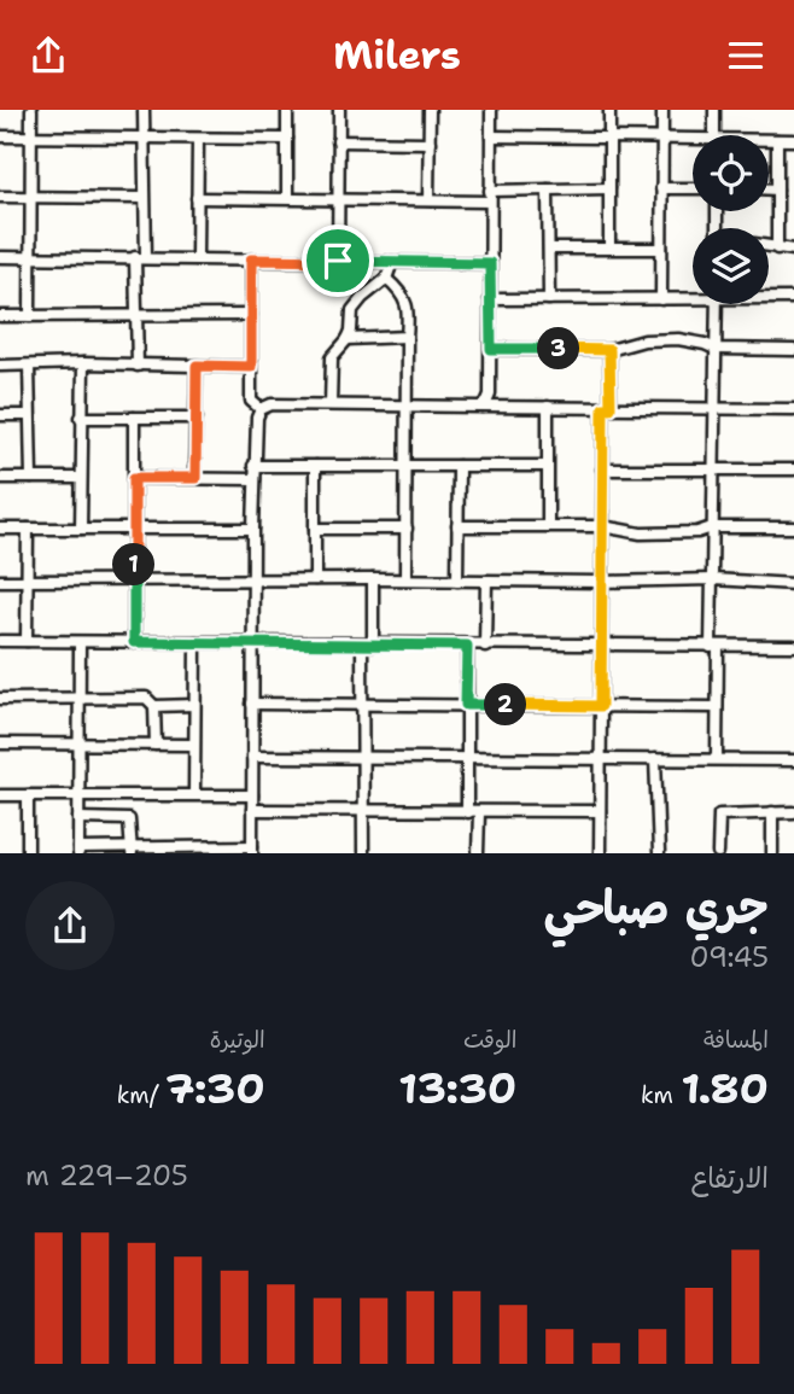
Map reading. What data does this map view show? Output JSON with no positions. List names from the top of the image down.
{
  "page": {
    "header": "Milers",
    "pins": ["3", "1", "2"],
    "heading": ["جري صباحي", "09:45"],
    "stats": [
      ["المسافة", "1.80 km"],
      ["الوقت", "13:30"],
      ["الوتيرة", "7:30 /km"]
    ],
    "chart": ["الارتفاع", "205–229 m"]
  }
}
